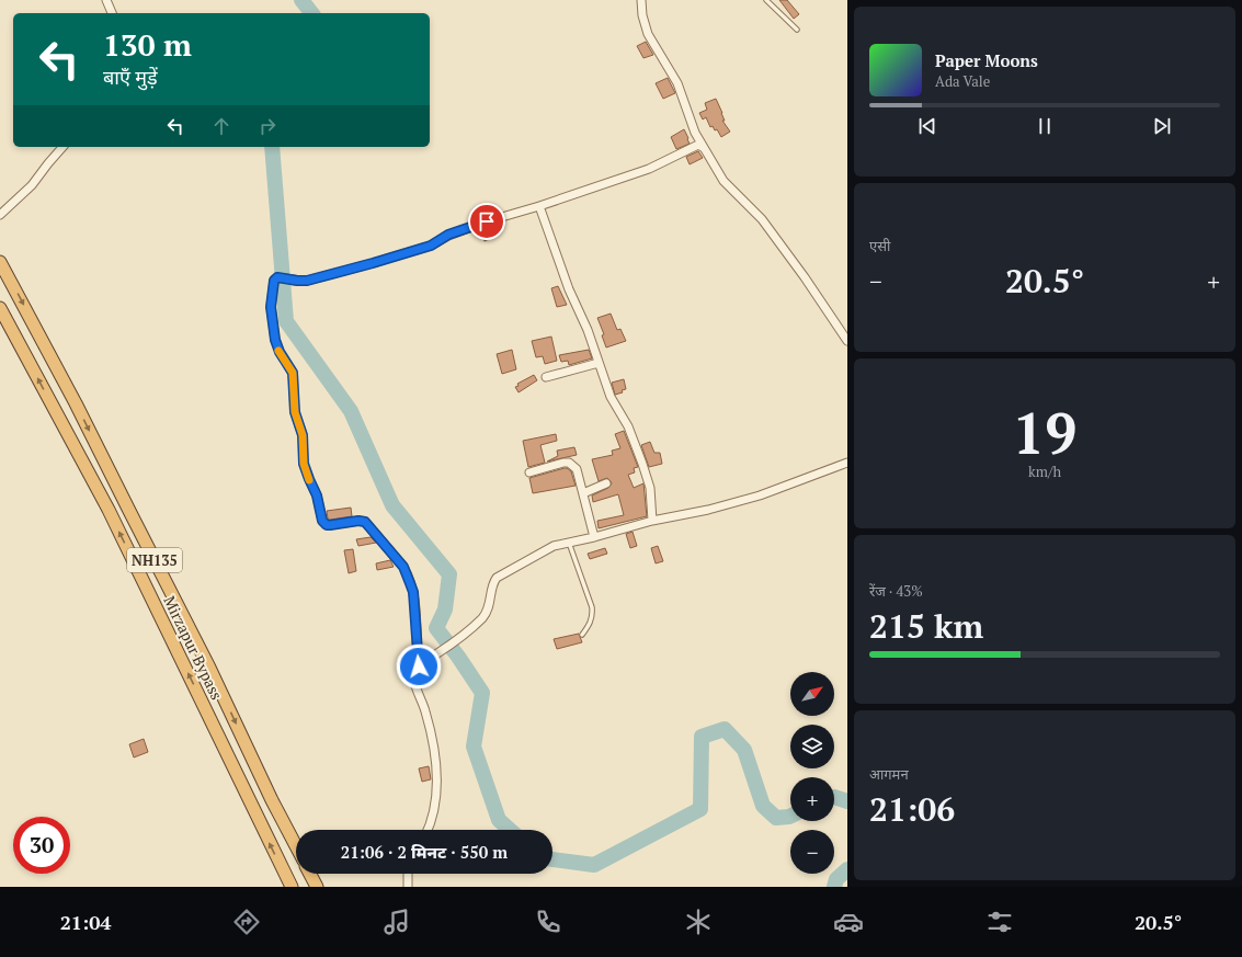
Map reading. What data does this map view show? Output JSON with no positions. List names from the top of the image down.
{
  "streets": {
    "highway": ["NH135", "Mirzapur Bypass"]
  },
  "north": "top right",
  "page": {
    "turn": ["130 m", "बाएँ मुड़ें"],
    "song": ["Paper Moons", "Ada Vale"],
    "tile": [
      "एसी",
      ["19", "km/h"],
      ["रेंज · 43%", "215 km"],
      ["आगमन", "21:06"]
    ],
    "heat": ["−", "20.5°", "+"],
    "map_buttons": ["+", "−"],
    "limit": "30",
    "trip": "21:06 · 2 मिनट · 550 m",
    "tabs": ["21:04", "20.5°"]
  }
}
